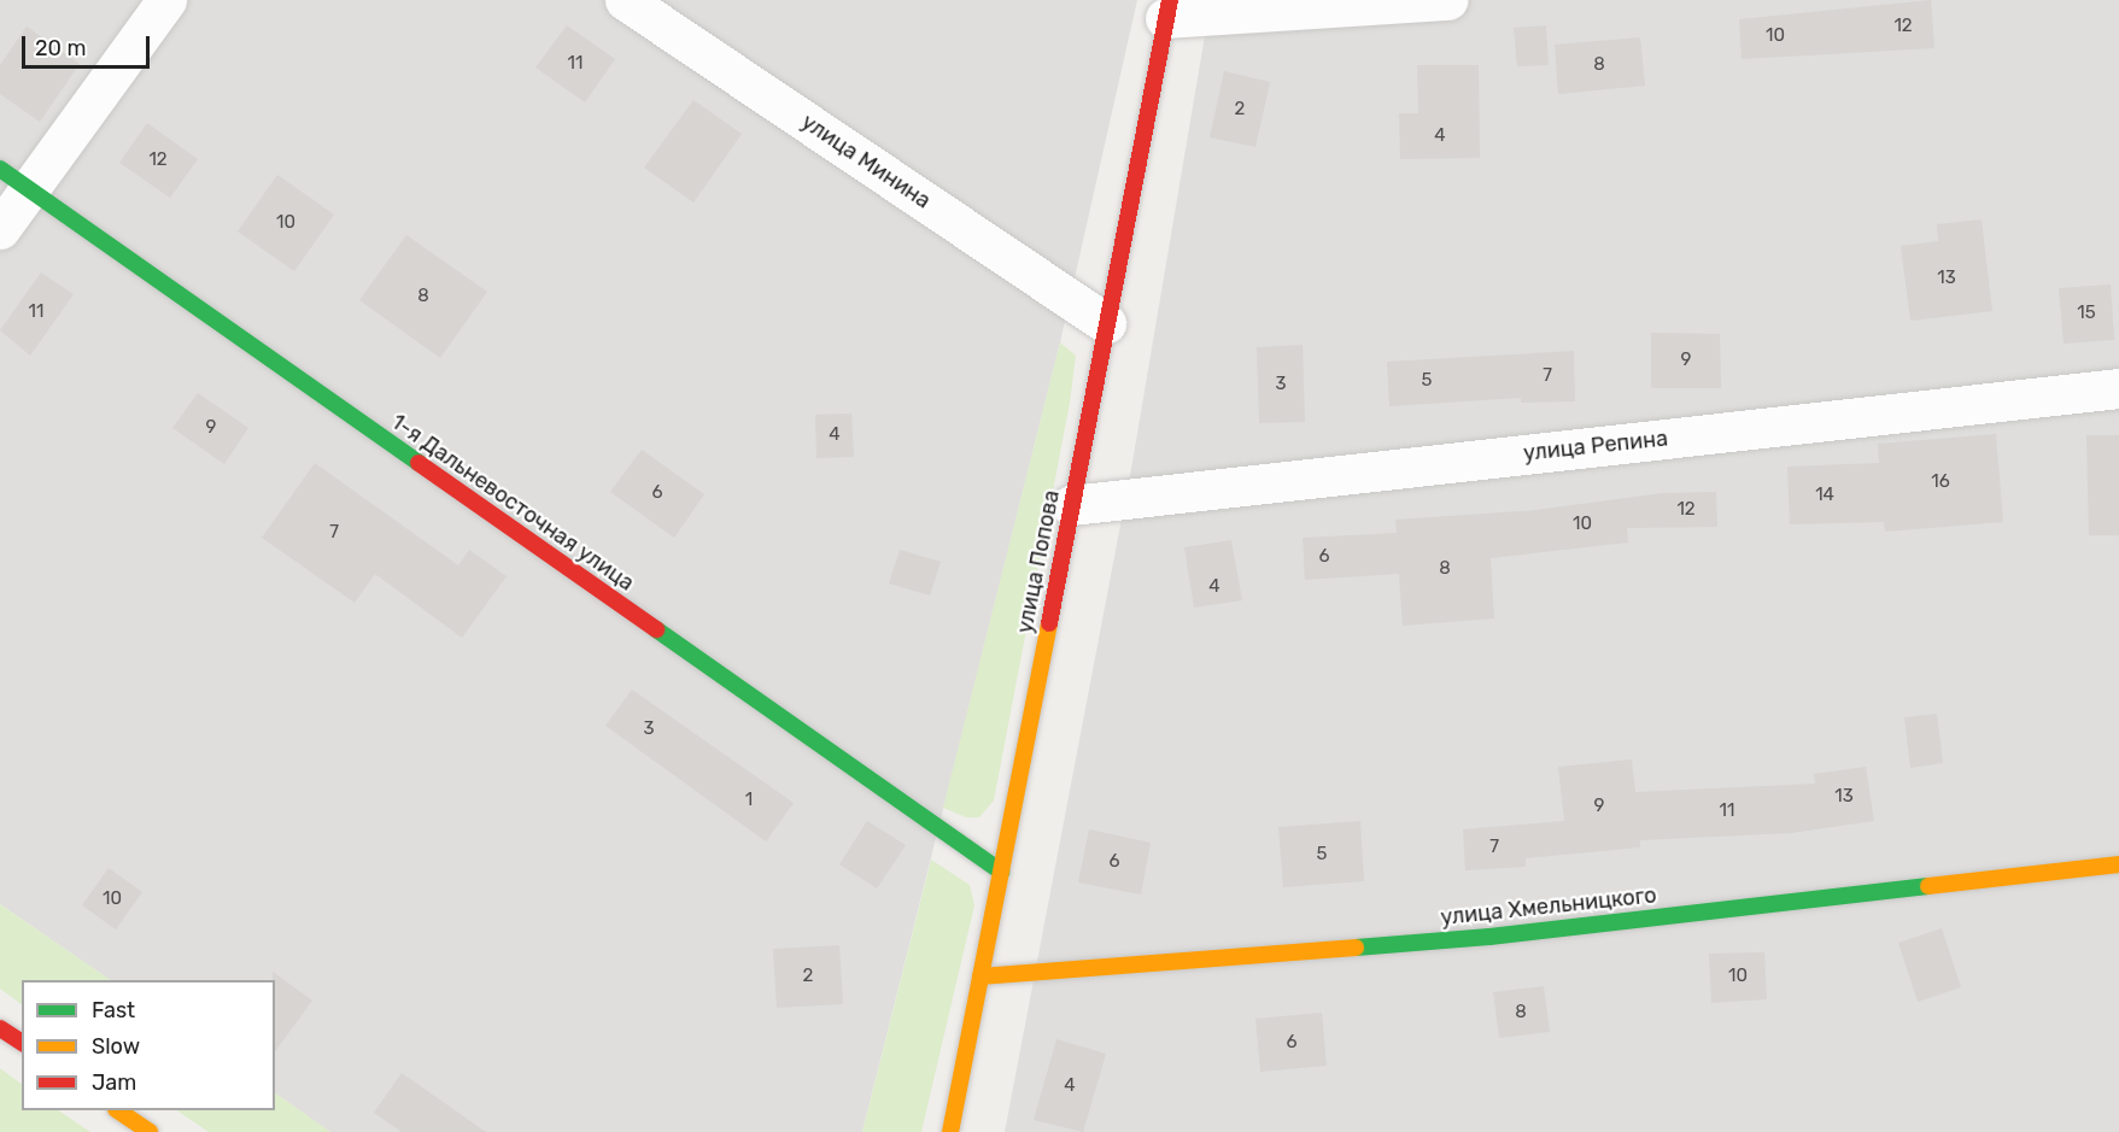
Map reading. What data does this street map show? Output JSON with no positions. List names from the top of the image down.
{
  "streets": {
    "street": [
      "улица Минина",
      "улица Репина",
      "1-я Дальневосточная улица",
      "улица Попова",
      "улица Хмельницкого"
    ]
  },
  "crossings": [
    ["улица Минина", "улица Попова"],
    ["улица Репина", "улица Попова"],
    ["1-я Дальневосточная улица", "улица Попова"],
    ["улица Попова", "улица Хмельницкого"]
  ],
  "house_numbers": [
    "12",
    "10",
    "11",
    "8",
    "2",
    "4",
    "12",
    "10",
    "13",
    "8",
    "11",
    "15",
    "9",
    "7",
    "5",
    "3",
    "9",
    "4",
    "16",
    "6",
    "14",
    "12",
    "10",
    "7",
    "6",
    "8",
    "4",
    "3",
    "13",
    "1",
    "9",
    "11",
    "7",
    "5",
    "6",
    "10",
    "2",
    "10",
    "8",
    "6",
    "4"
  ],
  "legend": ["Fast", "Slow", "Jam"],
  "scale_bar": "20 m"
}
